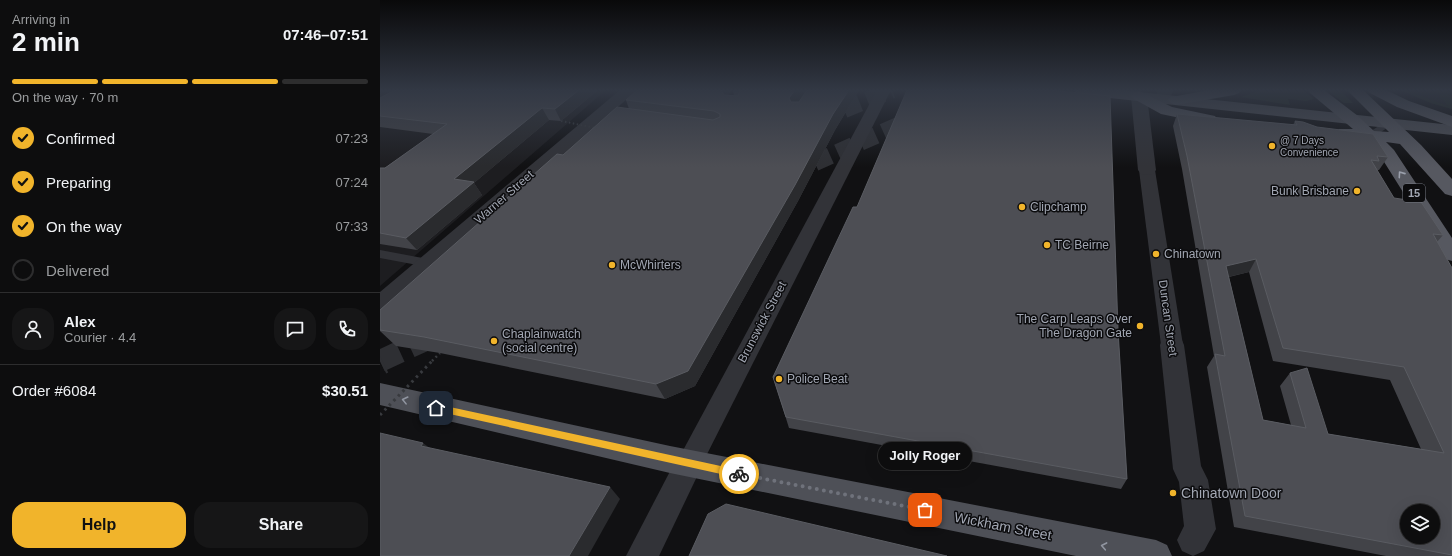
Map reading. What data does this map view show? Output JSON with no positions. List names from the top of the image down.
{
  "streets": {
    "highway": ["15"],
    "main road": ["Wickham Street"],
    "street": ["Warner Street", "Duncan Street", "Brunswick Street"]
  },
  "crossings": [
    ["Brunswick Street", "Wickham Street"]
  ],
  "one_way": ["Wickham Street"],
  "places": [
    "@ 7 Days Convenience",
    "Bunk Brisbane",
    "Clipchamp",
    "TC Beirne",
    "Chinatown",
    "McWhirters",
    "The Carp Leaps Over The Dragon Gate",
    "Chaplainwatch (social centre)",
    "Police Beat",
    "Chinatown Door",
    "Jolly Roger"
  ],
  "page": {
    "heading": ["2 min", "Arriving in", "07:46–07:51"],
    "panel": [
      "Alex",
      "Courier · 4.4",
      "Order #6084",
      "$30.51"
    ],
    "bar": "On the way · 70 m",
    "list": [
      ["Confirmed", "07:23"],
      ["Preparing", "07:24"],
      ["On the way", "07:33"],
      "Delivered"
    ],
    "bubble": "Jolly Roger",
    "buttons": ["Help", "Share"]
  }
}
